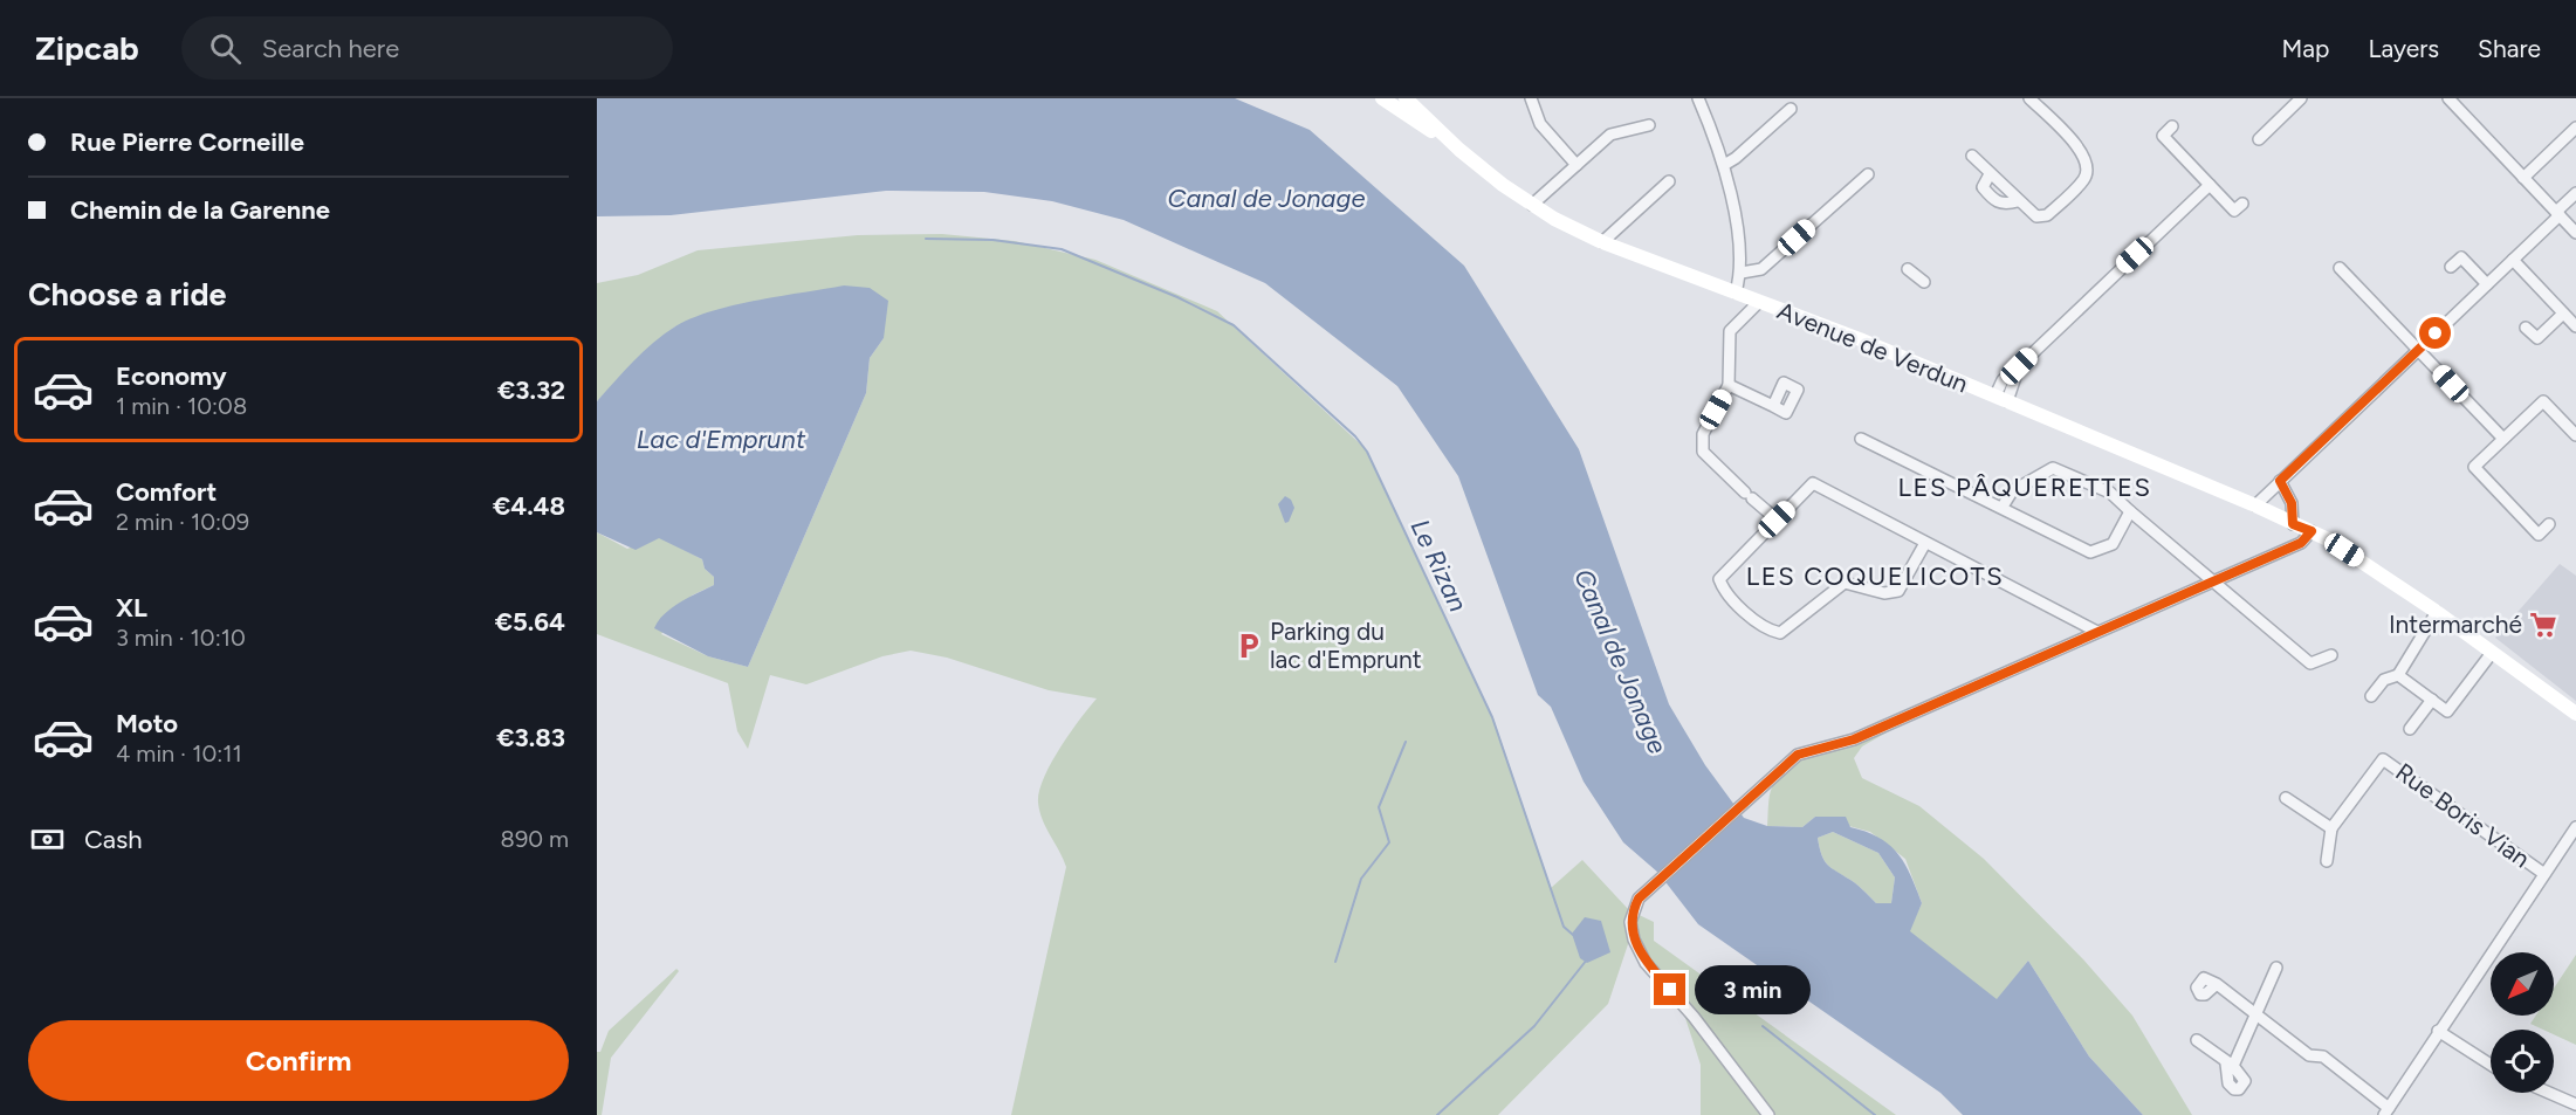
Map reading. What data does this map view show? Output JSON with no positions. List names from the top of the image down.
{
  "streets": {
    "main road": ["Avenue de Verdun"],
    "street": ["Rue Boris Vian"]
  },
  "districts": ["LES PÂQUERETTES", "LES COQUELICOTS"],
  "water": ["Canal de Jonage", "Lac d'Emprunt", "Le Rizan"],
  "places": {
    "supermarket": ["Intermarché"],
    "parking": ["Parking du lac d'Emprunt"]
  },
  "north": "bottom left",
  "page": {
    "header": "Zipcab",
    "search": "Search here",
    "nav": ["Map", "Layers", "Share"],
    "banner": ["Rue Pierre Corneille", "Chemin de la Garenne"],
    "heading": "Choose a ride",
    "list": [
      {
        "name": "Economy",
        "note": "1 min · 10:08",
        "value": "€3.32"
      },
      {
        "name": "Comfort",
        "note": "2 min · 10:09",
        "value": "€4.48"
      },
      {
        "name": "XL",
        "note": "3 min · 10:10",
        "value": "€5.64"
      },
      {
        "name": "Moto",
        "note": "4 min · 10:11",
        "value": "€3.83"
      }
    ],
    "pay": ["Cash", "890 m"],
    "bubble": "3 min",
    "buttons": "Confirm"
  }
}
